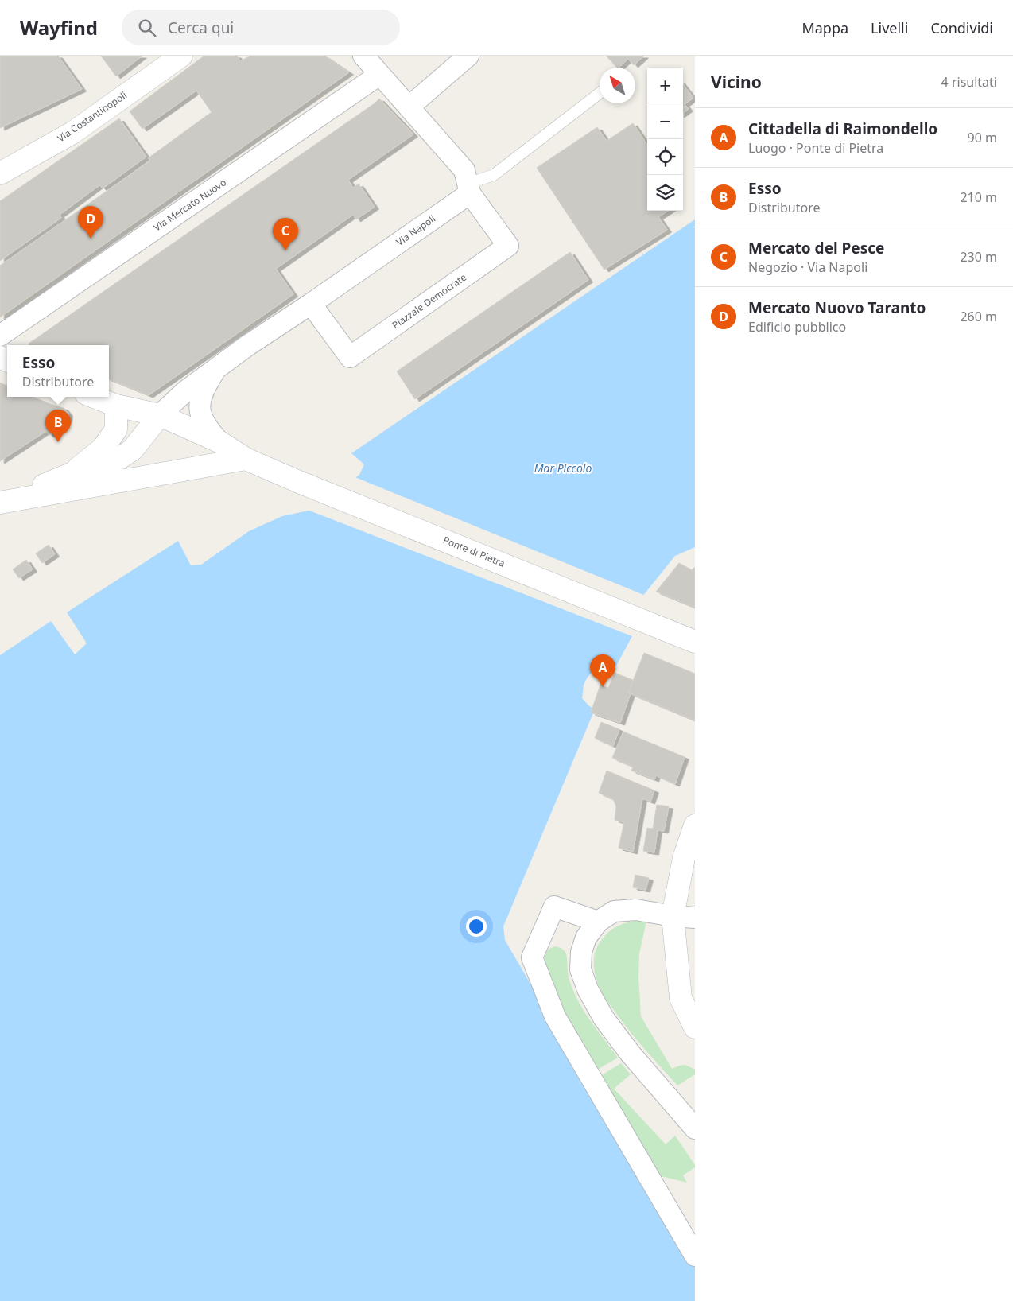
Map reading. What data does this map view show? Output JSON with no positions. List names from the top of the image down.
{
  "streets": {
    "main road": ["Via Costantinopoli", "Ponte di Pietra"],
    "street": ["Via Mercato Nuovo", "Via Napoli", "Piazzale Democrate"]
  },
  "crossings": [
    ["Via Napoli", "Piazzale Democrate"]
  ],
  "water": ["Mar Piccolo"],
  "north": "top left",
  "page": {
    "header": "Wayfind",
    "search": "Cerca qui",
    "nav": ["Mappa", "Livelli", "Condividi"],
    "heading": ["Vicino", "4 risultati"],
    "map_buttons": ["+", "−"],
    "list": [
      {
        "mark": "A",
        "name": "Cittadella di Raimondello",
        "note": "Luogo · Ponte di Pietra",
        "value": "90 m"
      },
      {
        "mark": "B",
        "name": "Esso",
        "note": "Distributore",
        "value": "210 m"
      },
      {
        "mark": "C",
        "name": "Mercato del Pesce",
        "note": "Negozio · Via Napoli",
        "value": "230 m"
      },
      {
        "mark": "D",
        "name": "Mercato Nuovo Taranto",
        "note": "Edificio pubblico",
        "value": "260 m"
      }
    ],
    "pins": [
      "D",
      "C",
      "B",
      "A"
    ],
    "popup": ["Esso", "Distributore"]
  }
}
